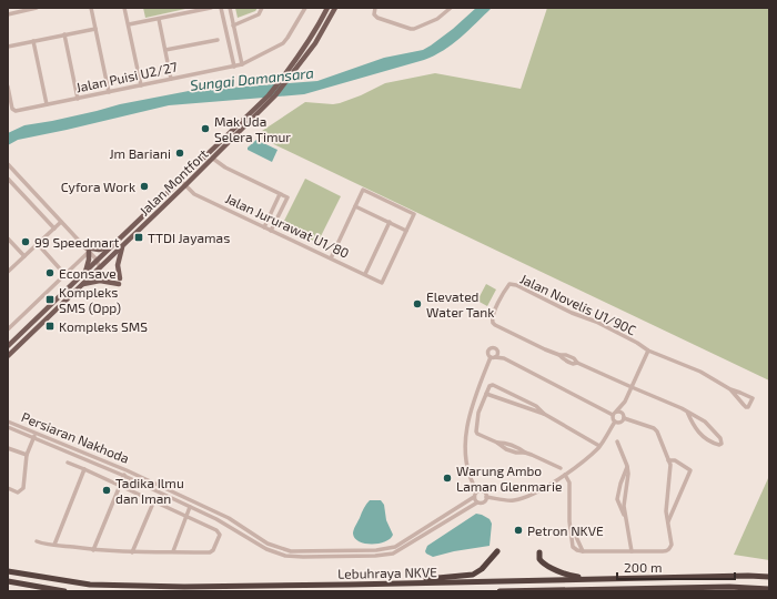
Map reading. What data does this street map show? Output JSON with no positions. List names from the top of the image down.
{
  "streets": {
    "highway": ["Lebuhraya NKVE"],
    "main road": ["Jalan Montfort"],
    "street": [
      "Jalan Puisi U2/27",
      "Jalan Jururawat U1/80",
      "Jalan Novelis U1/90C",
      "Persiaran Nakhoda"
    ]
  },
  "crossings": [
    ["Jalan Montfort", "Jalan Jururawat U1/80"]
  ],
  "water": ["Sungai Damansara"],
  "places": {
    "other": [
      "Mak Uda Selera Timur",
      "Jm Bariani",
      "Cyfora Work",
      "99 Speedmart",
      "Econsave",
      "Elevated Water Tank",
      "Warung Ambo Laman Glenmarie",
      "Tadika Ilmu dan Iman",
      "Petron NKVE"
    ],
    "transit": ["TTDI Jayamas", "Kompleks SMS (Opp)", "Kompleks SMS"]
  },
  "scale_bar": "200 m"
}
